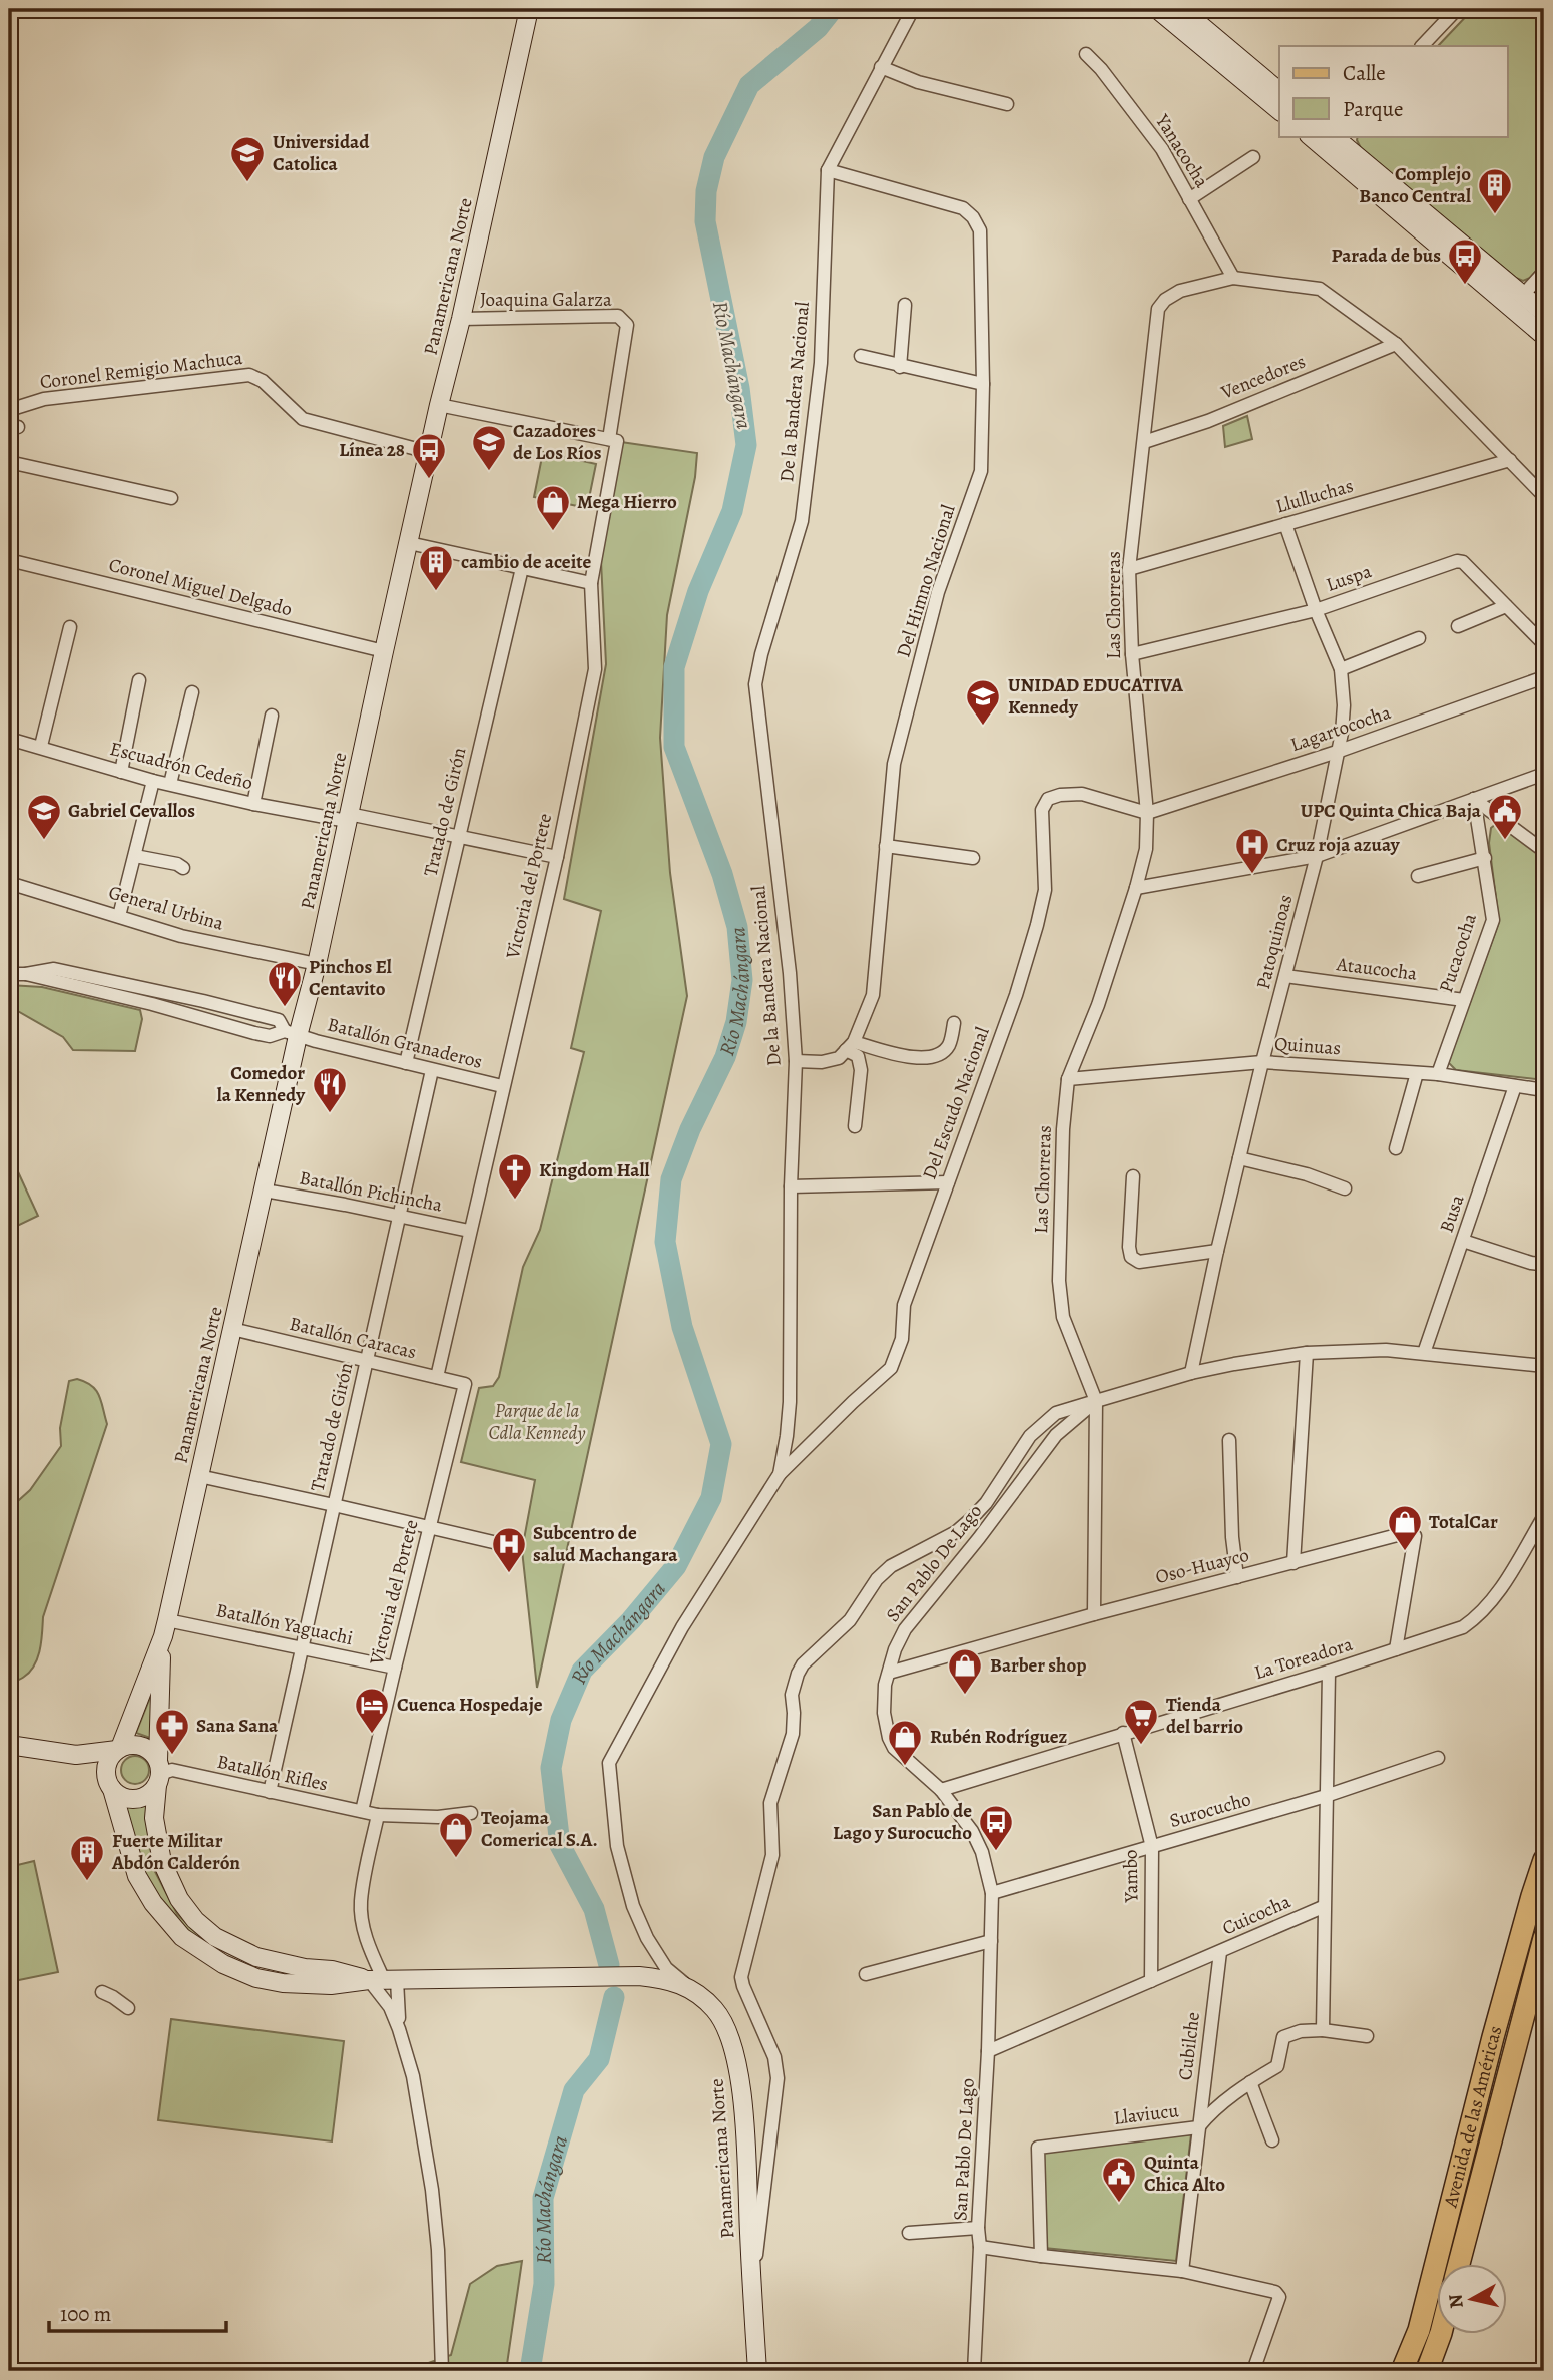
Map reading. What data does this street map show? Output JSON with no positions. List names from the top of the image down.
{
  "streets": {
    "main road": ["Panamericana Norte", "Avenida de las Américas"],
    "street": [
      "Yanacocha",
      "Joaquina Galarza",
      "Coronel Remigio Machuca",
      "Vencedores",
      "De la Bandera Nacional",
      "Llulluchas",
      "Luspa",
      "Del Himno Nacional",
      "Coronel Miguel Delgado",
      "Las Chorreras",
      "Lagartococha",
      "Escuadrón Cedeño",
      "Tratado de Girón",
      "Victoria del Portete",
      "General Urbina",
      "Patoquinoas",
      "Pucacocha",
      "Ataucocha",
      "Batallón Granaderos",
      "Quinuas",
      "Del Escudo Nacional",
      "Batallón Pichincha",
      "Busa",
      "Batallón Caracas",
      "San Pablo De Lago",
      "Oso-Huayco",
      "Batallón Yaguachi",
      "La Toreadora",
      "Batallón Rifles",
      "Surocucho",
      "Yambo",
      "Cuicocha",
      "Cubilche",
      "Llaviucu"
    ]
  },
  "crossings": [
    ["Yanacocha", "Las Chorreras"],
    ["Panamericana Norte", "Joaquina Galarza"],
    ["Panamericana Norte", "Coronel Remigio Machuca"],
    ["Panamericana Norte", "De la Bandera Nacional"],
    ["Panamericana Norte", "Coronel Miguel Delgado"],
    ["Panamericana Norte", "Escuadrón Cedeño"],
    ["Panamericana Norte", "General Urbina"],
    ["Panamericana Norte", "Batallón Granaderos"],
    ["Panamericana Norte", "Batallón Pichincha"],
    ["Panamericana Norte", "Batallón Caracas"],
    ["Panamericana Norte", "Batallón Yaguachi"],
    ["Panamericana Norte", "Batallón Rifles"],
    ["Joaquina Galarza", "Victoria del Portete"],
    ["Vencedores", "Las Chorreras"],
    ["De la Bandera Nacional", "Del Himno Nacional"],
    ["De la Bandera Nacional", "Del Escudo Nacional"],
    ["Llulluchas", "Las Chorreras"],
    ["Llulluchas", "Patoquinoas"],
    ["Luspa", "Las Chorreras"],
    ["Luspa", "Patoquinoas"],
    ["Las Chorreras", "Lagartococha"],
    ["Las Chorreras", "Quinuas"],
    ["Las Chorreras", "Del Escudo Nacional"],
    ["Las Chorreras", "San Pablo De Lago"],
    ["Lagartococha", "Patoquinoas"],
    ["Lagartococha", "Del Escudo Nacional"],
    ["Escuadrón Cedeño", "Tratado de Girón"],
    ["Escuadrón Cedeño", "Victoria del Portete"],
    ["Tratado de Girón", "Batallón Granaderos"],
    ["Tratado de Girón", "Batallón Pichincha"],
    ["Tratado de Girón", "Batallón Caracas"],
    ["Tratado de Girón", "Batallón Yaguachi"],
    ["Tratado de Girón", "Batallón Rifles"],
    ["Victoria del Portete", "Batallón Granaderos"],
    ["Victoria del Portete", "Batallón Pichincha"],
    ["Victoria del Portete", "Batallón Caracas"],
    ["Victoria del Portete", "Batallón Yaguachi"],
    ["Victoria del Portete", "Batallón Rifles"],
    ["Patoquinoas", "Ataucocha"],
    ["Patoquinoas", "Quinuas"],
    ["Patoquinoas", "San Pablo De Lago"],
    ["Pucacocha", "Ataucocha"],
    ["Pucacocha", "Quinuas"],
    ["Quinuas", "Busa"],
    ["Busa", "San Pablo De Lago"],
    ["San Pablo De Lago", "Oso-Huayco"],
    ["San Pablo De Lago", "La Toreadora"],
    ["San Pablo De Lago", "Surocucho"],
    ["San Pablo De Lago", "Cuicocha"],
    ["Oso-Huayco", "La Toreadora"],
    ["La Toreadora", "Yambo"],
    ["Surocucho", "Yambo"],
    ["Yambo", "Cuicocha"],
    ["Cuicocha", "Cubilche"],
    ["Cubilche", "Llaviucu"]
  ],
  "water": ["Río Machángara"],
  "parks": ["Parque de la Cdla Kennedy"],
  "places": {
    "school or university": [
      "Universidad Catolica",
      "Cazadores de Los Ríos",
      "UNIDAD EDUCATIVA Kennedy",
      "Gabriel Cevallos"
    ],
    "building": ["Complejo Banco Central", "cambio de aceite", "Fuerte Militar Abdón Calderón"],
    "bus stop": ["Parada de bus", "Línea 28", "San Pablo de Lago y Surocucho"],
    "shop": [
      "Mega Hierro",
      "TotalCar",
      "Barber shop",
      "Rubén Rodríguez",
      "Teojama Comerical S.A."
    ],
    "public building": ["UPC Quinta Chica Baja", "Quinta Chica Alto"],
    "hospital": ["Cruz roja azuay", "Subcentro de salud Machangara"],
    "restaurant": ["Pinchos El Centavito", "Comedor la Kennedy"],
    "church": ["Kingdom Hall"],
    "hotel": ["Cuenca Hospedaje"],
    "supermarket": ["Tienda del barrio"],
    "pharmacy": ["Sana Sana"]
  },
  "legend": ["Calle", "Parque"],
  "scale_bar": "100 m",
  "north": "left"
}
